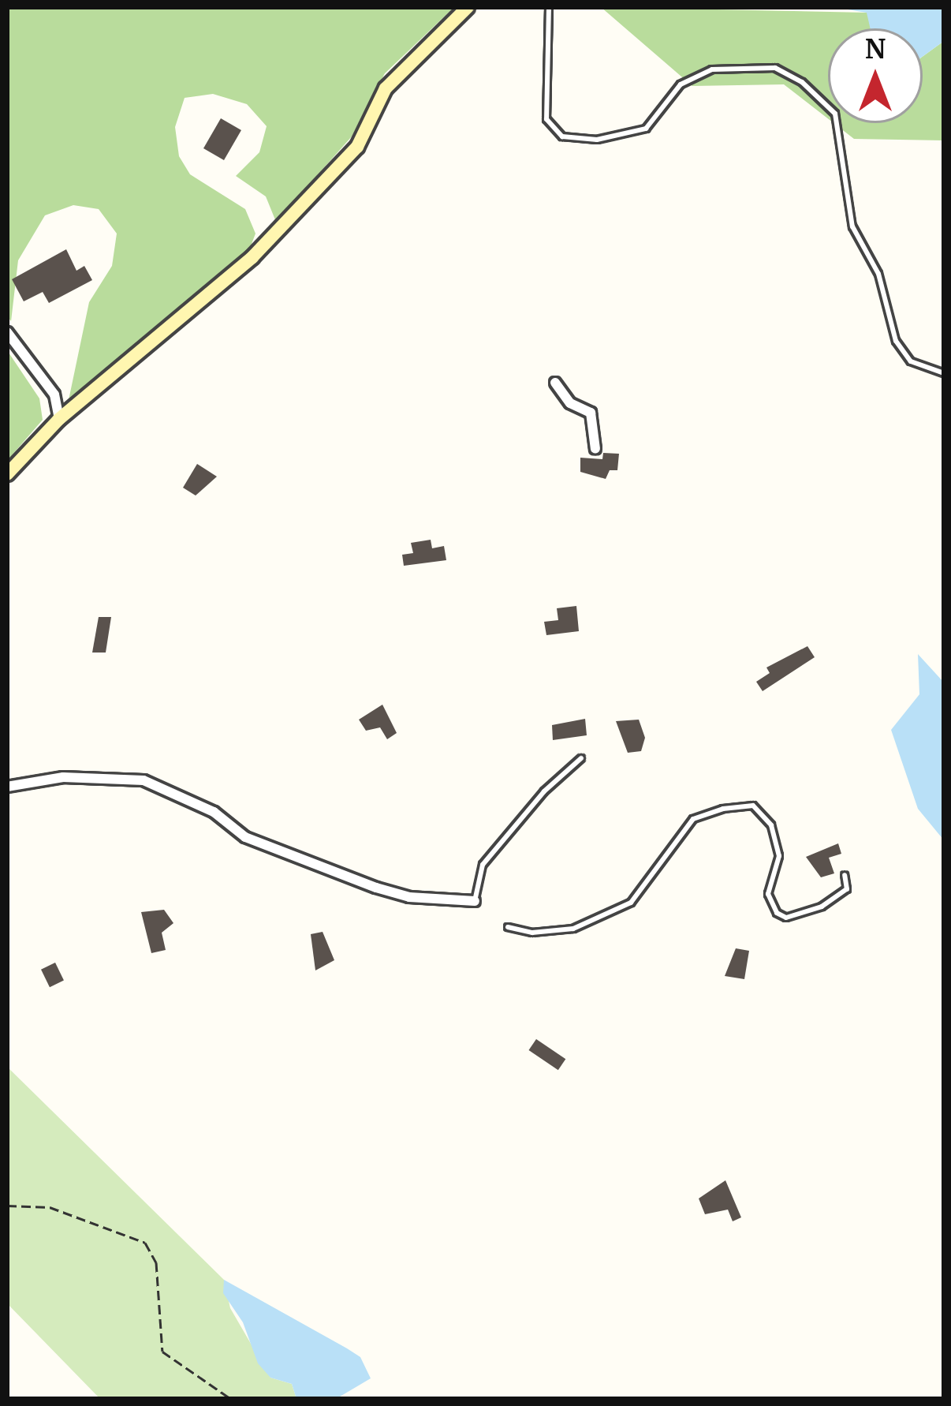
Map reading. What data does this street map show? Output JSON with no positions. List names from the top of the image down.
{
  "north": "top"
}
